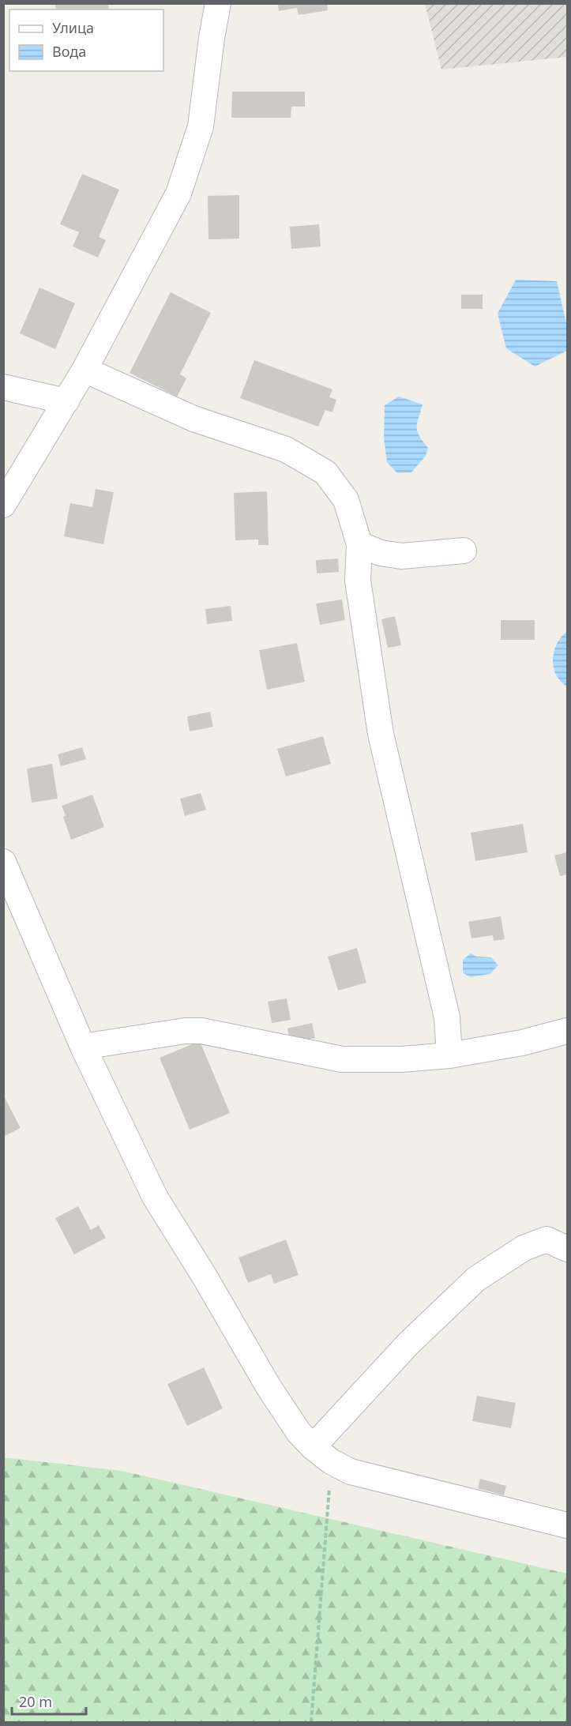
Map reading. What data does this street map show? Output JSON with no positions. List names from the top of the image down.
{
  "legend": ["Улица", "Вода"],
  "scale_bar": "20 m"
}
